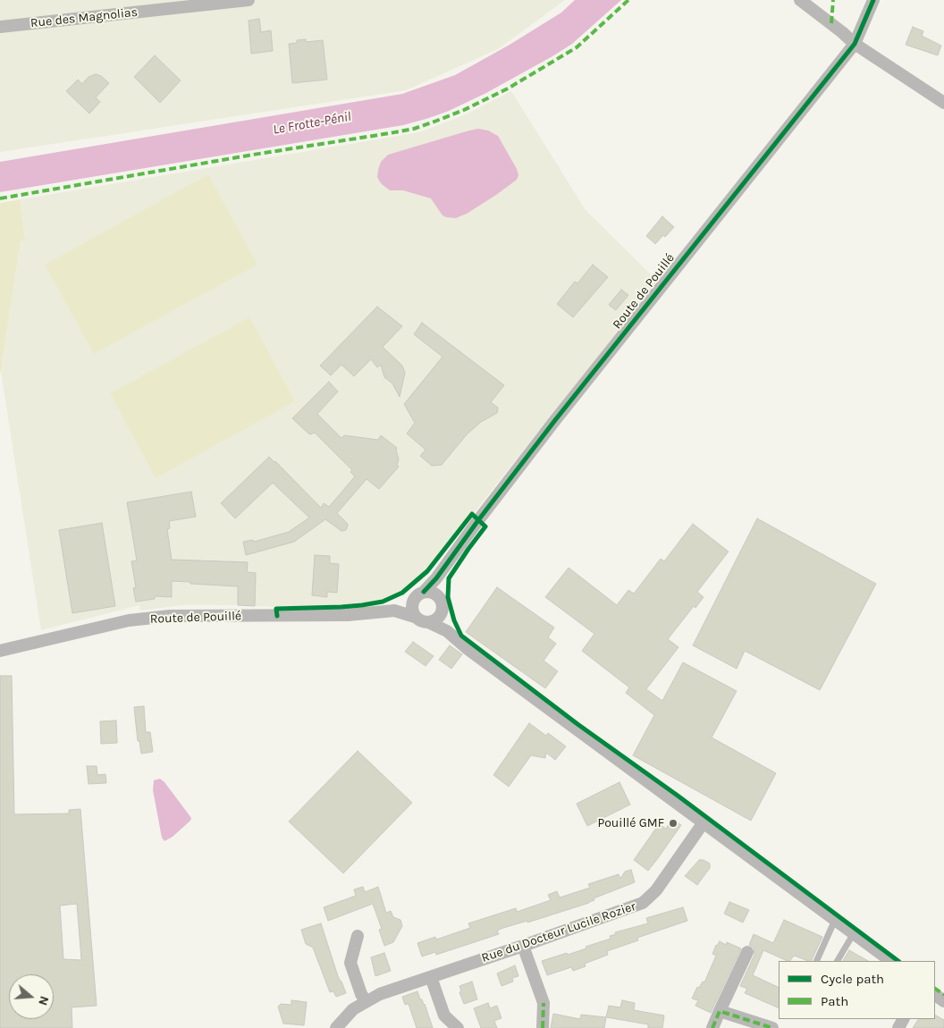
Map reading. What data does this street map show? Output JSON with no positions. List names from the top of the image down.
{
  "streets": {
    "street": ["Rue des Magnolias", "Route de Pouillé", "Rue du Docteur Lucile Rozier"]
  },
  "water": ["Le Frotte-Pénil"],
  "places": ["Pouillé GMF"],
  "legend": ["Cycle path", "Path"],
  "north": "right"
}
